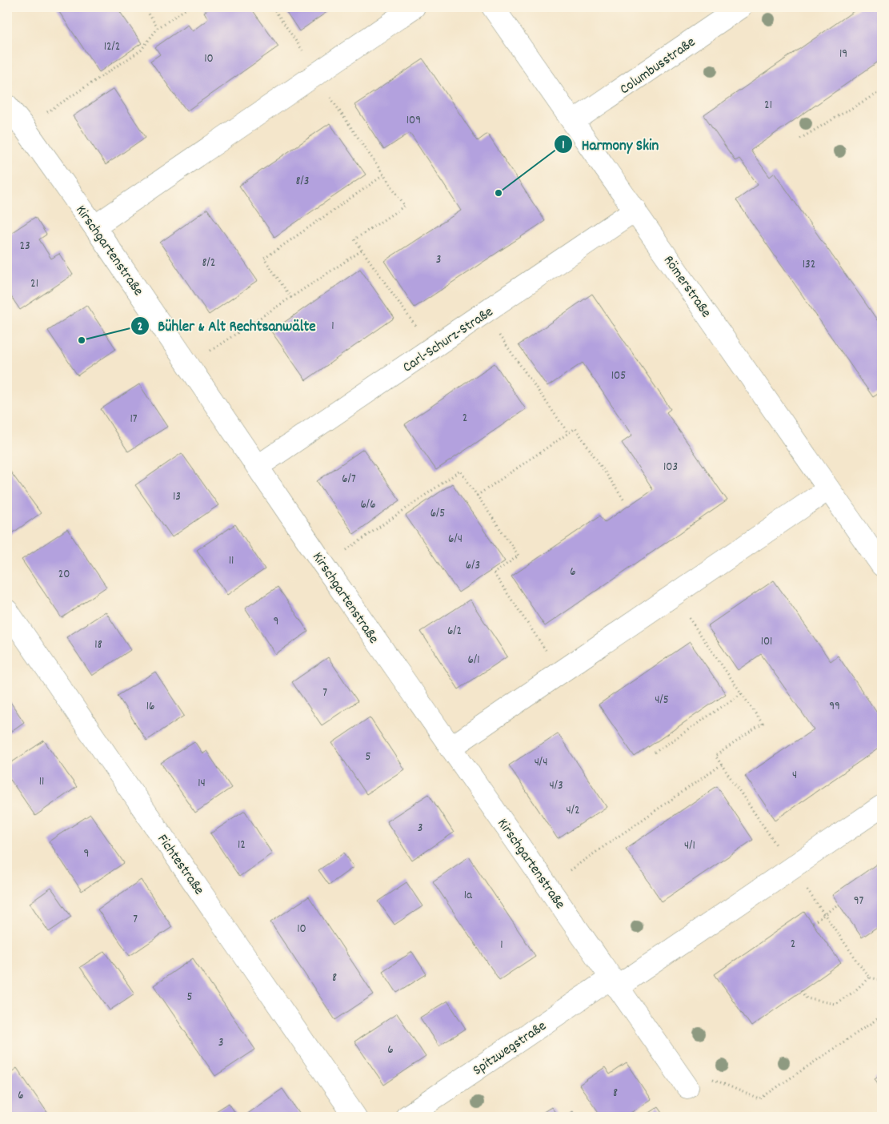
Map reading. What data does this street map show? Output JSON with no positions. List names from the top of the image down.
{
  "streets": {
    "street": [
      "Columbusstraße",
      "Kirschgartenstraße",
      "Römerstraße",
      "Carl-Schurz-Straße",
      "Fichtestraße",
      "Spitzwegstraße"
    ]
  },
  "crossings": [
    ["Columbusstraße", "Römerstraße"],
    ["Kirschgartenstraße", "Carl-Schurz-Straße"],
    ["Kirschgartenstraße", "Spitzwegstraße"],
    ["Römerstraße", "Carl-Schurz-Straße"]
  ],
  "places": ["Harmony Skin", "Bühler & Alt Rechtsanwälte"],
  "house_numbers": [
    "12/2",
    "19",
    "10",
    "21",
    "109",
    "8/3",
    "23",
    "3",
    "8/2",
    "132",
    "21",
    "1",
    "105",
    "2",
    "17",
    "103",
    "6/7",
    "13",
    "6/6",
    "6/5",
    "6/4",
    "11",
    "6/3",
    "6",
    "20",
    "9",
    "6/2",
    "101",
    "18",
    "6/1",
    "7",
    "4/5",
    "16",
    "99",
    "5",
    "4/4",
    "4",
    "11",
    "14",
    "4/3",
    "4/2",
    "3",
    "12",
    "4/1",
    "9",
    "1a",
    "97",
    "7",
    "10",
    "2",
    "1",
    "8",
    "5",
    "3",
    "6",
    "8",
    "6"
  ]
}
